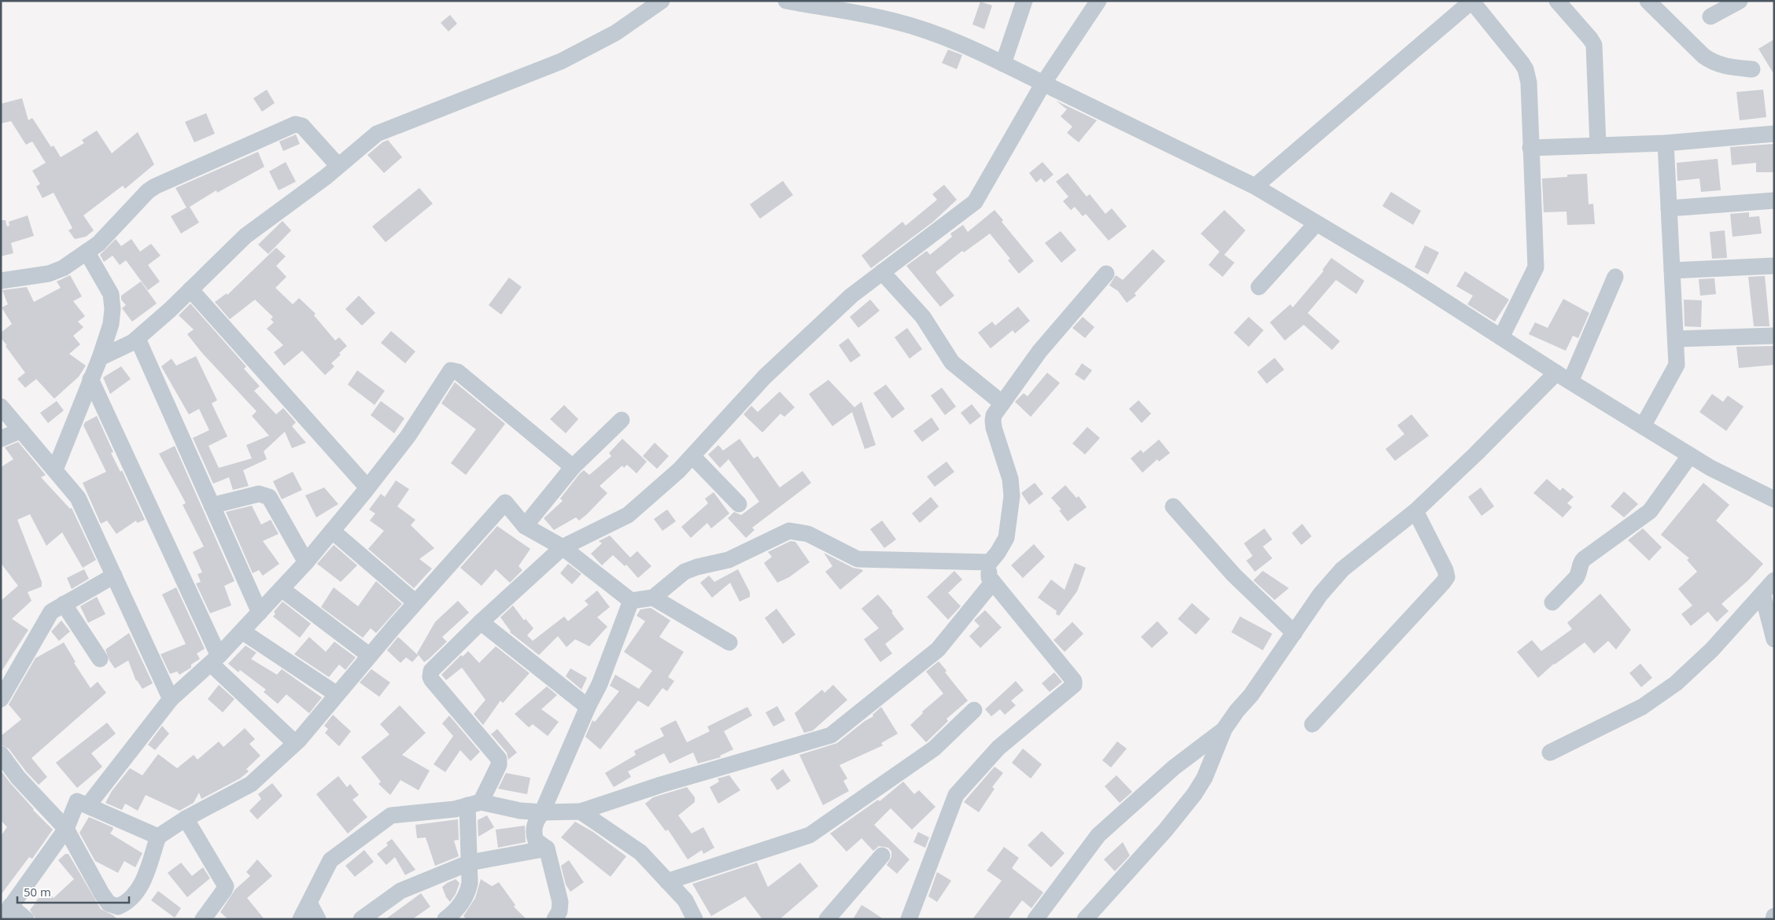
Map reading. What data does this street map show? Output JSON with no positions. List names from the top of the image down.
{
  "scale_bar": "50 m"
}
